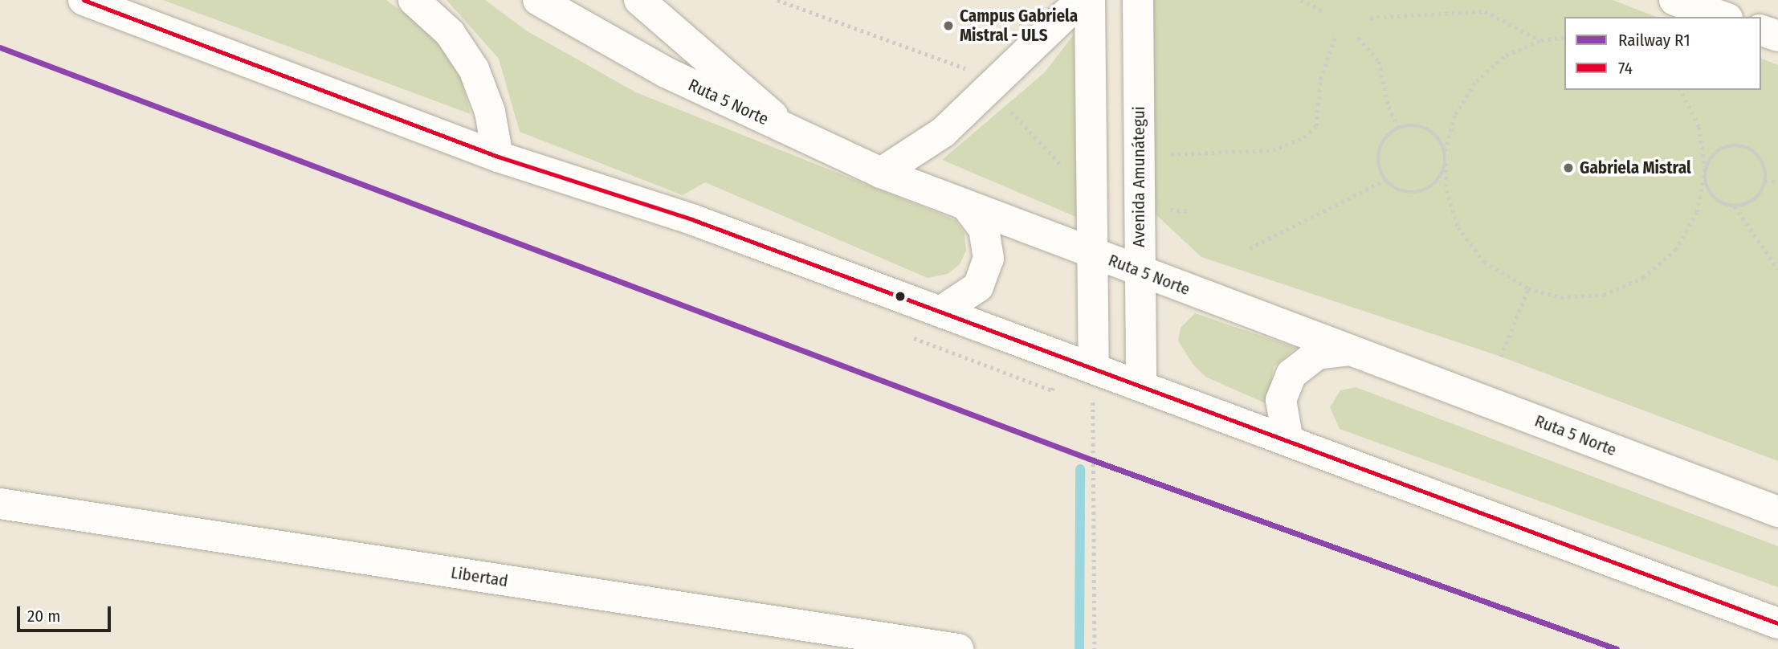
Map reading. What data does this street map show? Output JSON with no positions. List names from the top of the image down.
{
  "streets": {
    "main road": ["Ruta 5 Norte", "Avenida Amunátegui", "Libertad"]
  },
  "crossings": [
    ["Ruta 5 Norte", "Avenida Amunátegui"]
  ],
  "places": ["Campus Gabriela Mistral - ULS", "Gabriela Mistral"],
  "lines": ["transit line 74", "rail line R1"],
  "legend": ["Railway R1", "74"],
  "scale_bar": "20 m"
}
